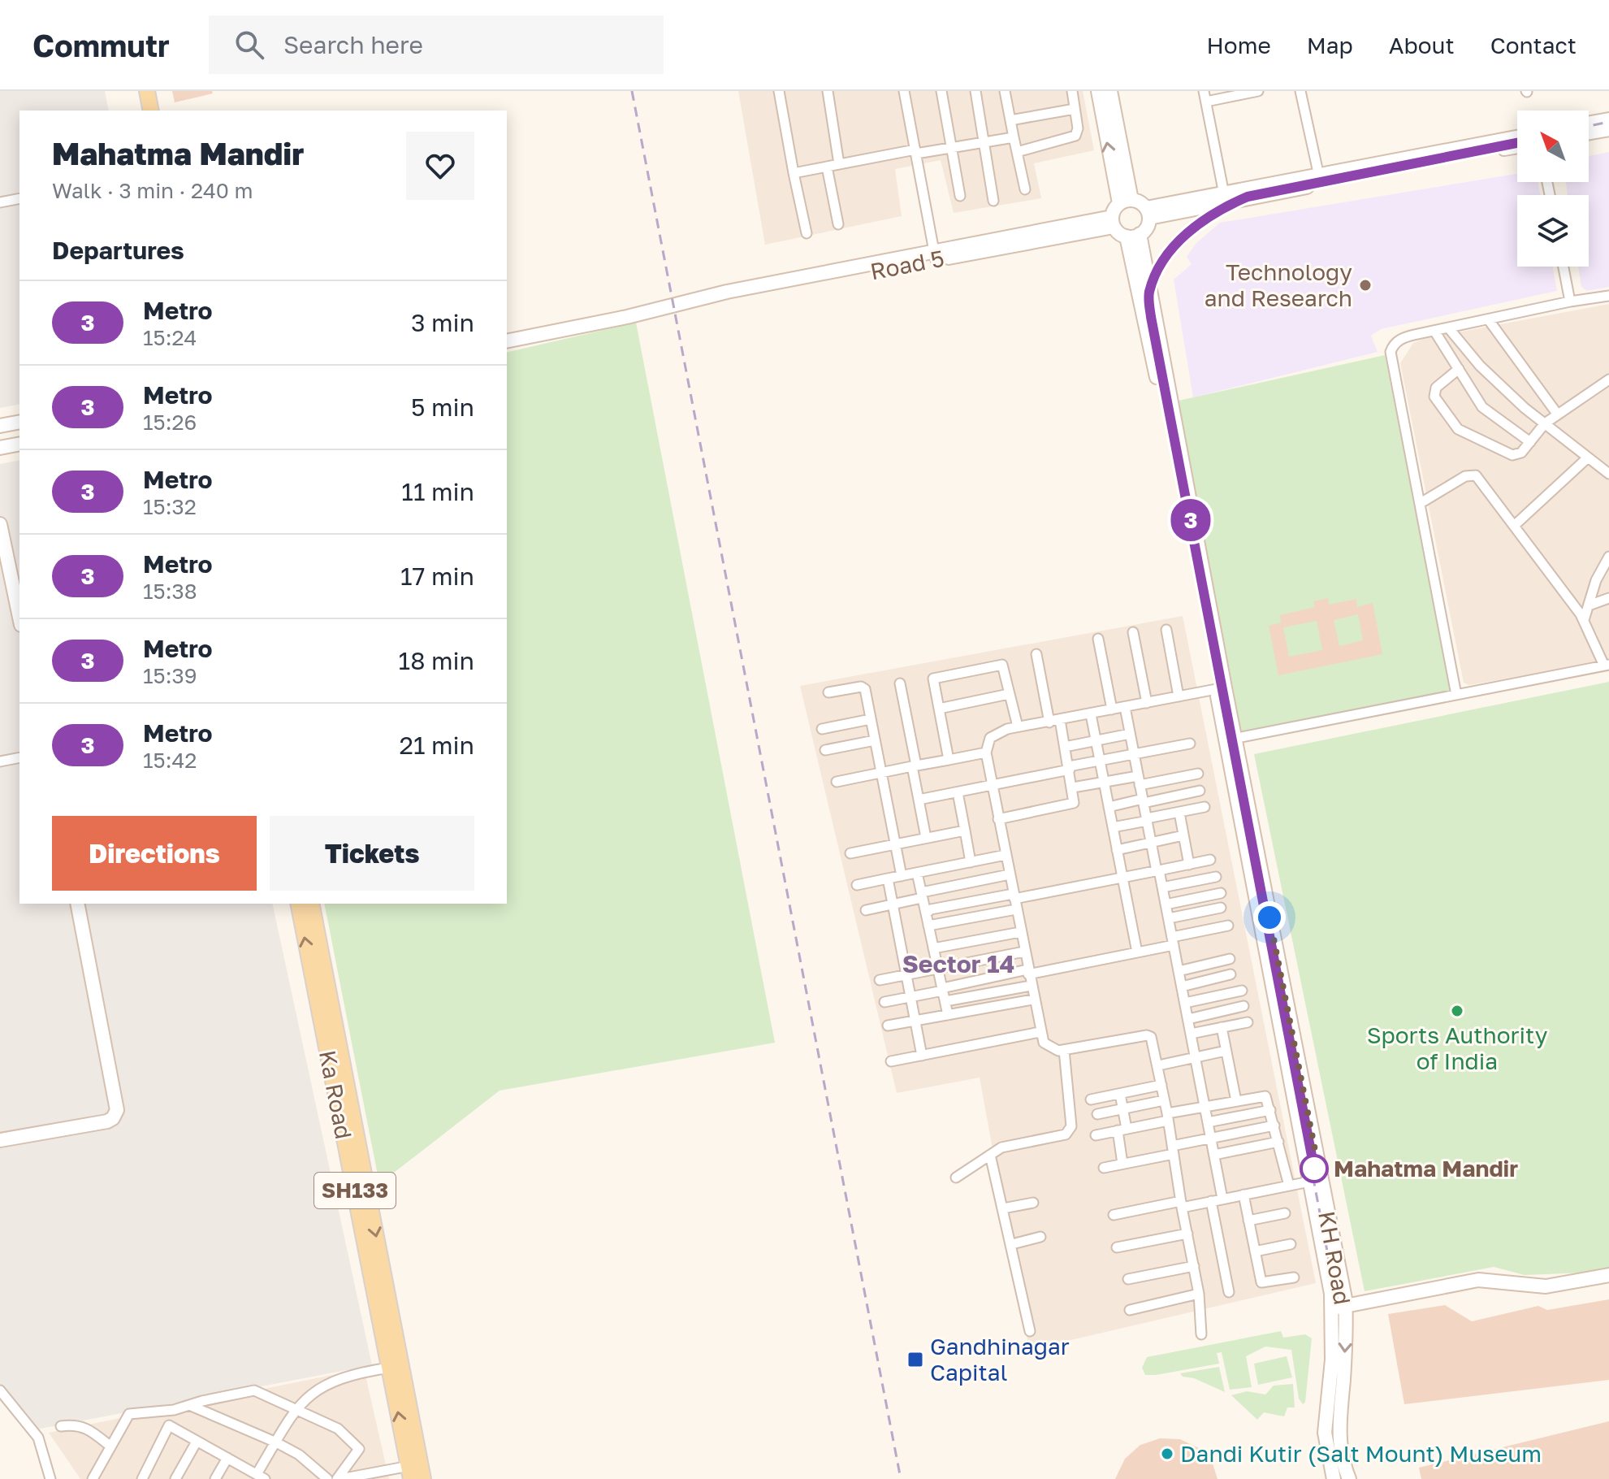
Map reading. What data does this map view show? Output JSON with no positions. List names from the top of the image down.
{
  "streets": {
    "main road": ["Ka Road", "SH133"],
    "street": ["Road 5", "KH Road"]
  },
  "crossings": [
    ["Road 5", "KH Road"]
  ],
  "districts": ["Sector 14"],
  "places": {
    "other": [
      "Technology and Research",
      "Sports Authority of India",
      "Mahatma Mandir",
      "Dandi Kutir (Salt Mount) Museum"
    ],
    "transit": ["Gandhinagar Capital"]
  },
  "lines": ["metro line 3"],
  "north": "top left",
  "page": {
    "header": "Commutr",
    "search": "Search here",
    "nav": [
      "Home",
      "Map",
      "About",
      "Contact"
    ],
    "on_map": "3",
    "heading": [
      ["Mahatma Mandir", "Walk · 3 min · 240 m"],
      "Departures"
    ],
    "list": [
      {
        "mark": "3",
        "name": "Metro",
        "note": "15:24",
        "value": "3 min"
      },
      {
        "mark": "3",
        "name": "Metro",
        "note": "15:26",
        "value": "5 min"
      },
      {
        "mark": "3",
        "name": "Metro",
        "note": "15:32",
        "value": "11 min"
      },
      {
        "mark": "3",
        "name": "Metro",
        "note": "15:38",
        "value": "17 min"
      },
      {
        "mark": "3",
        "name": "Metro",
        "note": "15:39",
        "value": "18 min"
      },
      {
        "mark": "3",
        "name": "Metro",
        "note": "15:42",
        "value": "21 min"
      }
    ],
    "buttons": ["Directions", "Tickets"]
  }
}
